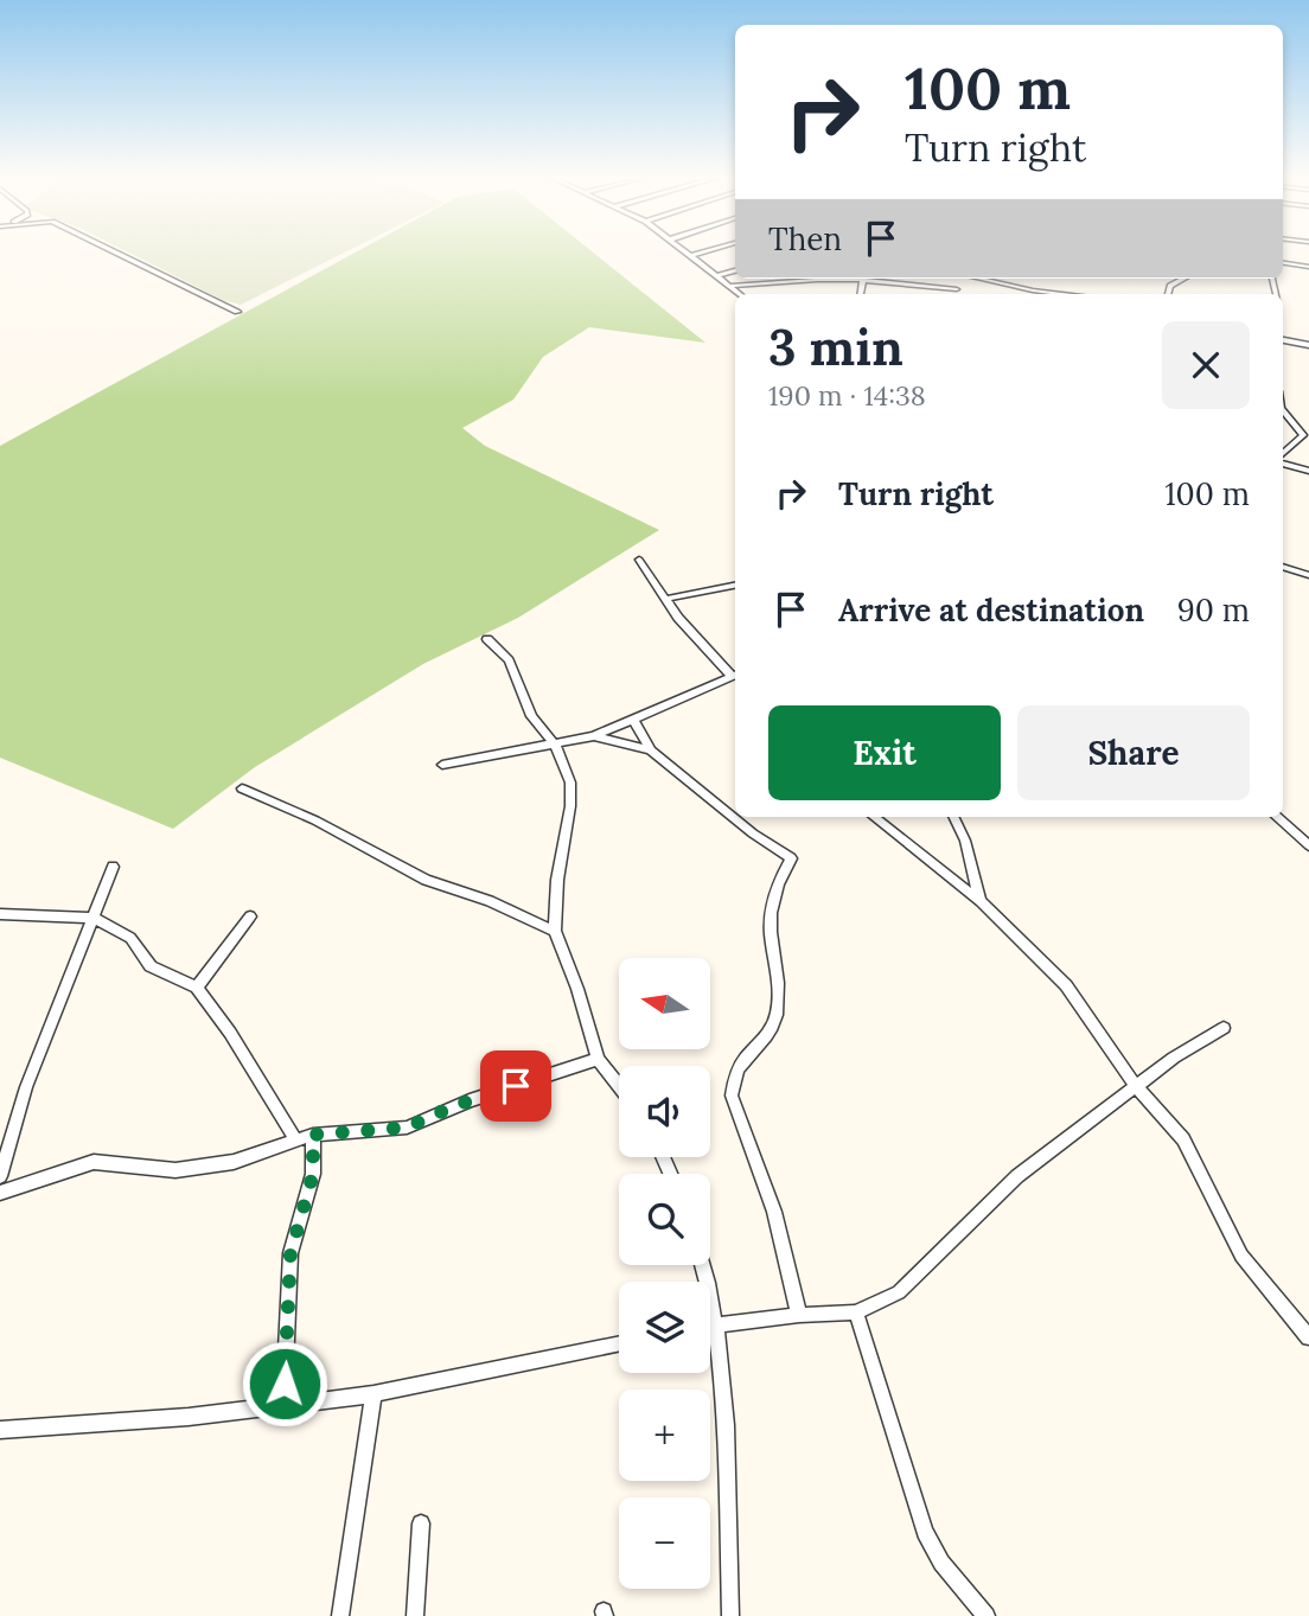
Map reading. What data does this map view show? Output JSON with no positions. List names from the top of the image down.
{
  "north": "left",
  "page": {
    "turn": ["100 m", "Turn right"],
    "then": "Then",
    "heading": ["3 min", "190 m · 14:38"],
    "list": [
      {
        "name": "Turn right",
        "value": "100 m"
      },
      {
        "name": "Arrive at destination",
        "value": "90 m"
      }
    ],
    "buttons": ["Exit", "Share"],
    "map_buttons": ["+", "−"]
  }
}
